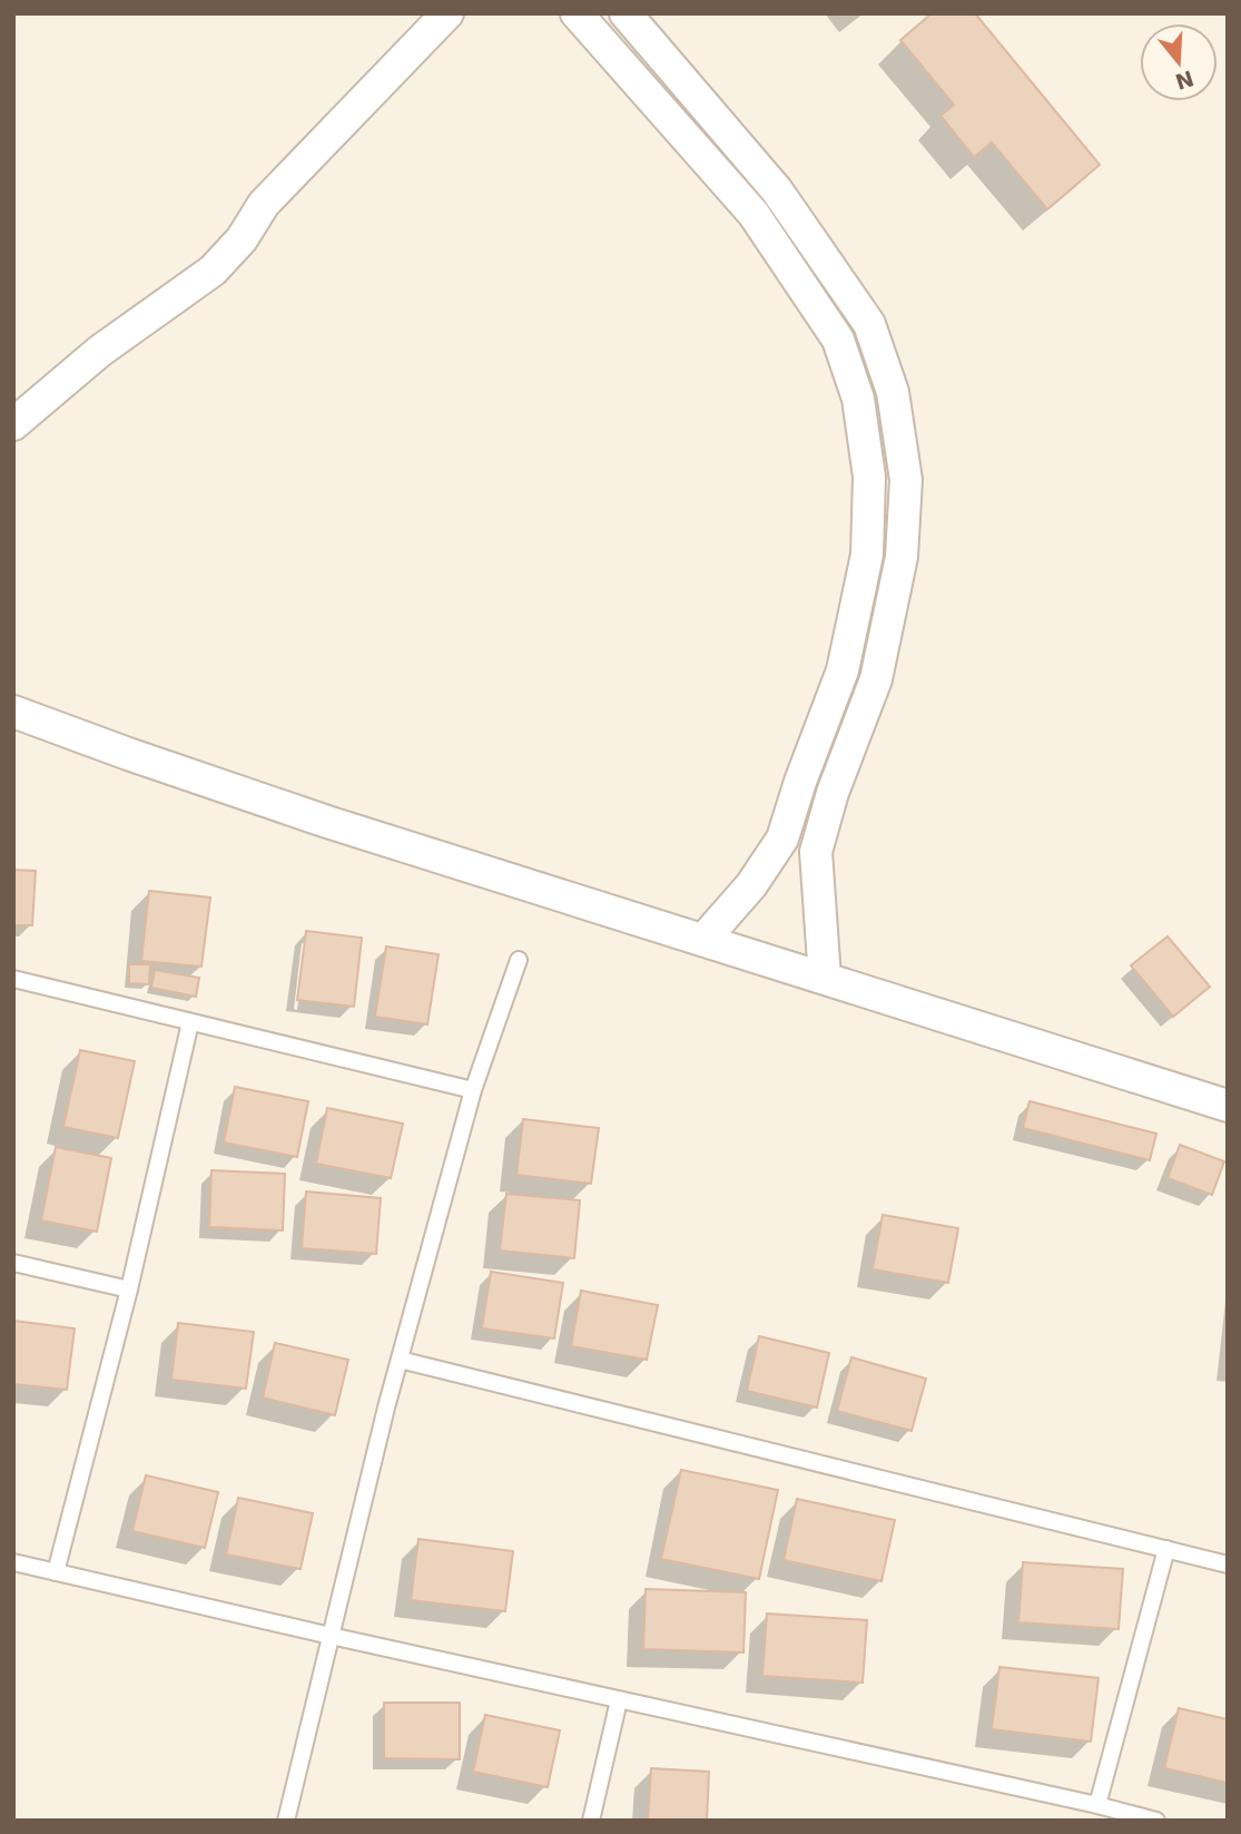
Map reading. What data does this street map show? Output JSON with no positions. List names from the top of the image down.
{
  "north": "bottom"
}
